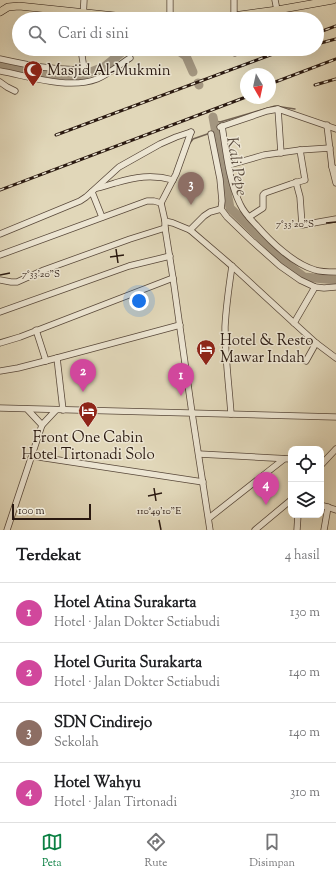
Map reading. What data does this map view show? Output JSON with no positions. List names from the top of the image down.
{
  "water": ["Kali Pepe"],
  "places": {
    "mosque": ["Masjid Al-Mukmin"],
    "hotel": ["Hotel & Resto Mawar Indah", "Front One Cabin Hotel Tirtonadi Solo"]
  },
  "scale_bar": "100 m",
  "north": "bottom",
  "page": {
    "search": "Cari di sini",
    "pins": [
      "3",
      "2",
      "1",
      "4"
    ],
    "scale": "100 m",
    "heading": ["Terdekat", "4 hasil"],
    "list": [
      {
        "mark": "1",
        "name": "Hotel Atina Surakarta",
        "note": "Hotel · Jalan Dokter Setiabudi",
        "value": "130 m"
      },
      {
        "mark": "2",
        "name": "Hotel Gurita Surakarta",
        "note": "Hotel · Jalan Dokter Setiabudi",
        "value": "140 m"
      },
      {
        "mark": "3",
        "name": "SDN Cindirejo",
        "note": "Sekolah",
        "value": "140 m"
      },
      {
        "mark": "4",
        "name": "Hotel Wahyu",
        "note": "Hotel · Jalan Tirtonadi",
        "value": "310 m"
      }
    ],
    "nav": ["Peta", "Rute", "Disimpan"]
  },
  "coordinates": ["7°33'20\"S", "110°49'10\"E"]
}
